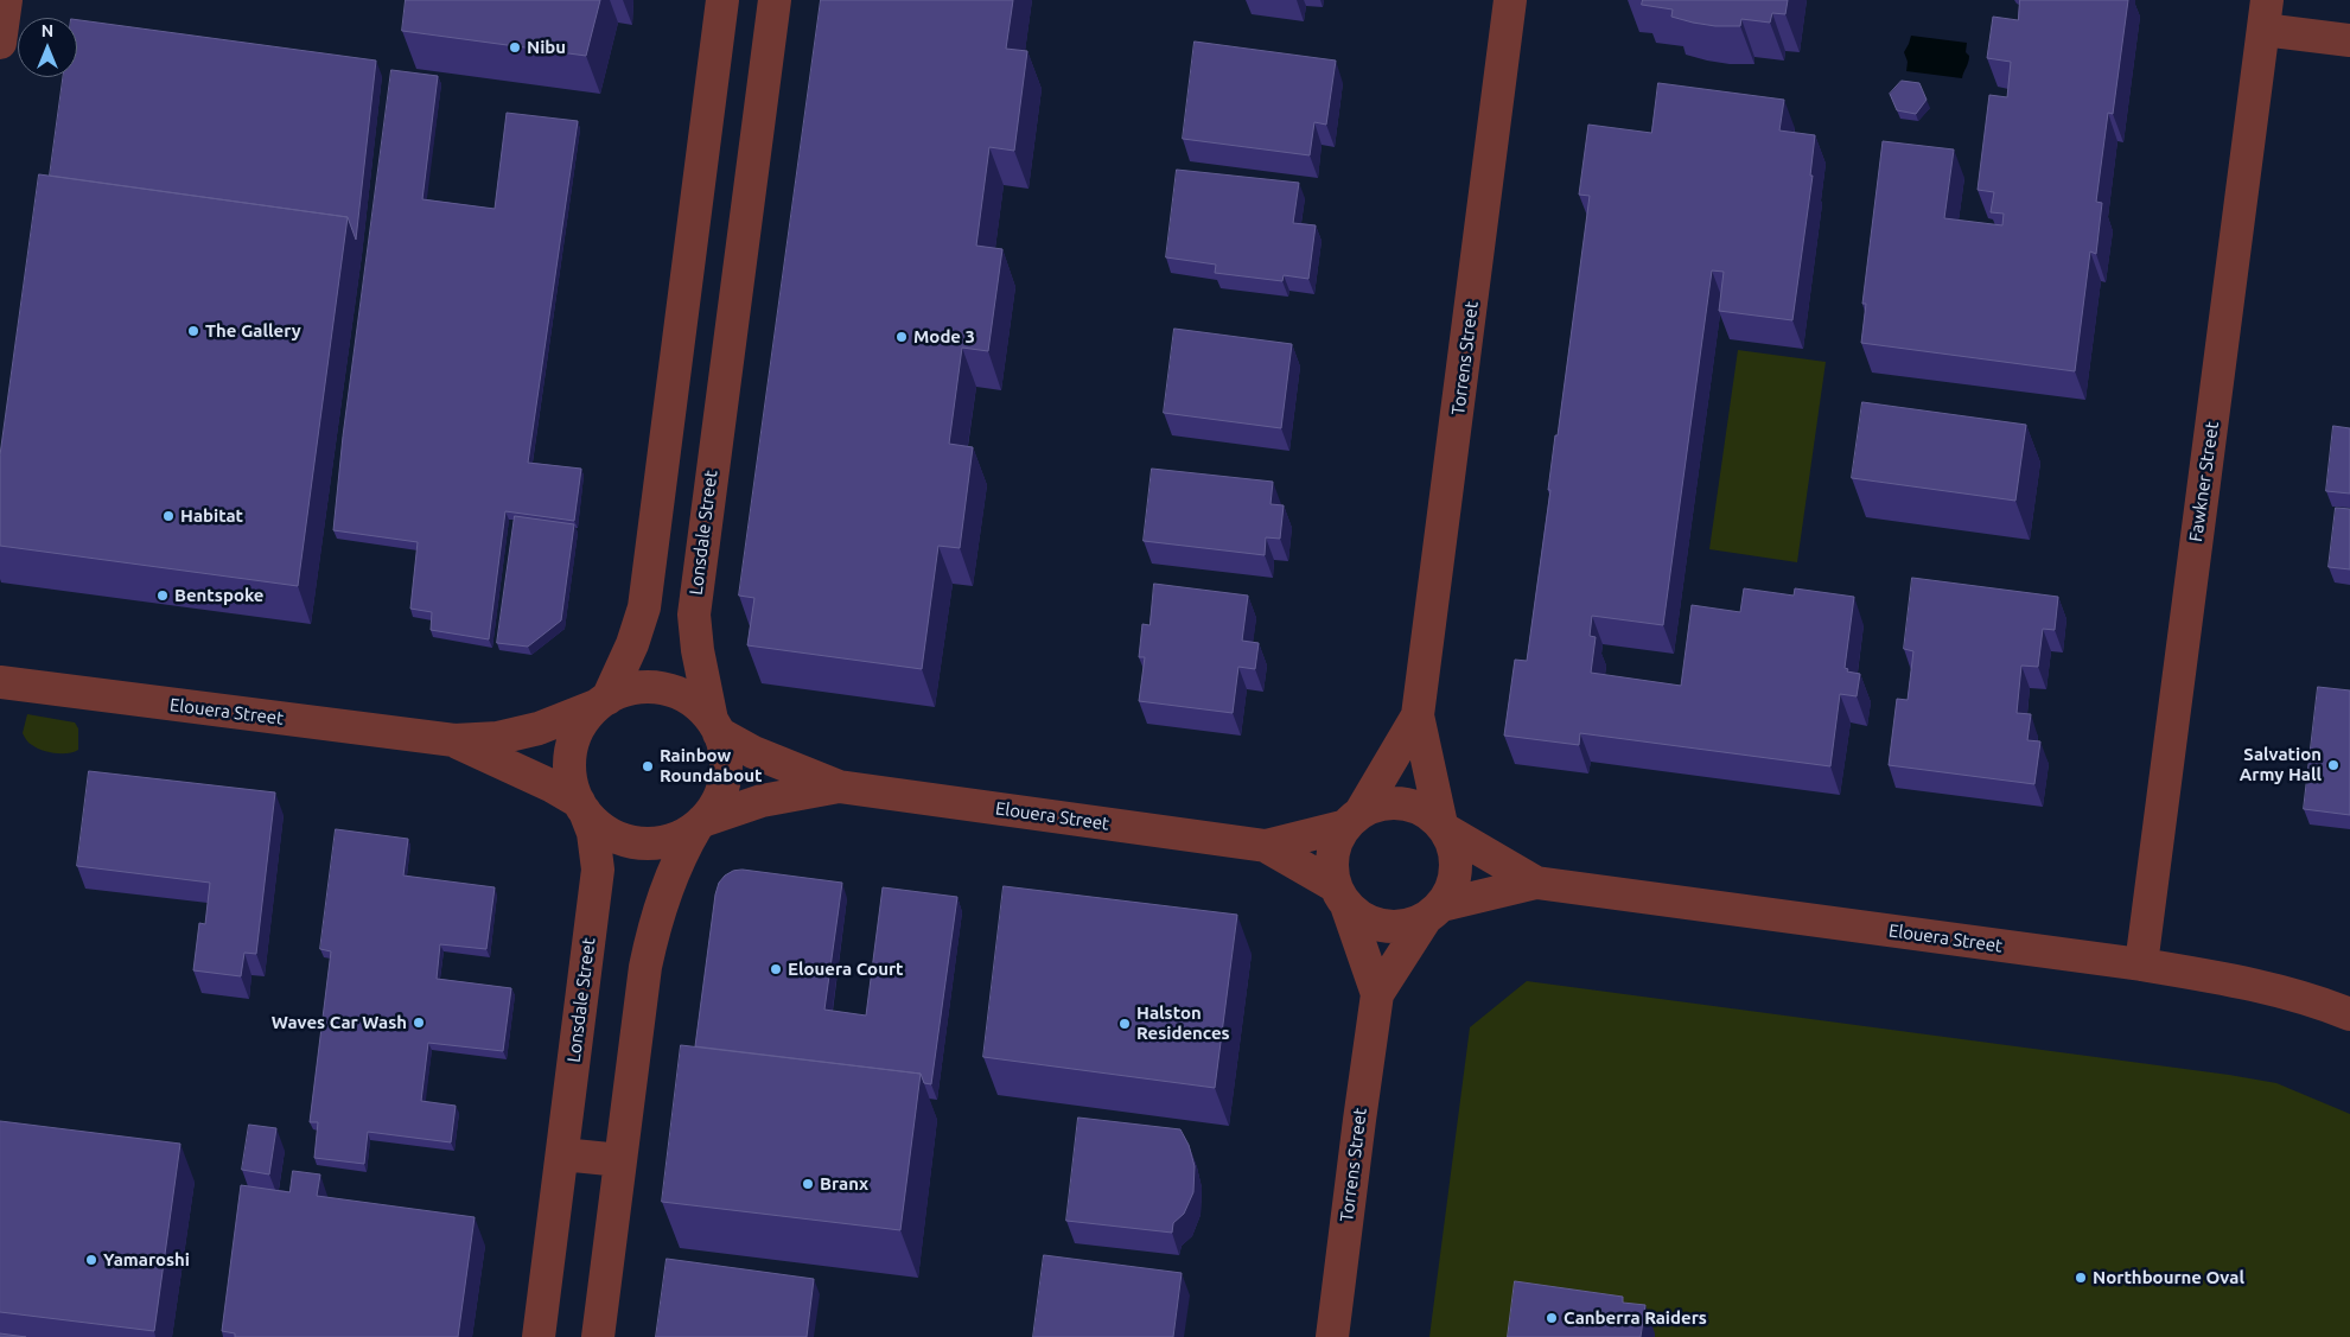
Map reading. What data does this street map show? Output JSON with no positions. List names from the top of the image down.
{
  "streets": {
    "street": [
      "Torrens Street",
      "Fawkner Street",
      "Lonsdale Street",
      "Elouera Street"
    ]
  },
  "crossings": [
    ["Torrens Street", "Elouera Street"],
    ["Fawkner Street", "Elouera Street"],
    ["Lonsdale Street", "Elouera Street"]
  ],
  "places": [
    "Nibu",
    "The Gallery",
    "Mode 3",
    "Habitat",
    "Bentspoke",
    "Salvation Army Hall",
    "Rainbow Roundabout",
    "Elouera Court",
    "Waves Car Wash",
    "Halston Residences",
    "Branx",
    "Yamaroshi",
    "Northbourne Oval",
    "Canberra Raiders"
  ],
  "north": "top"
}
